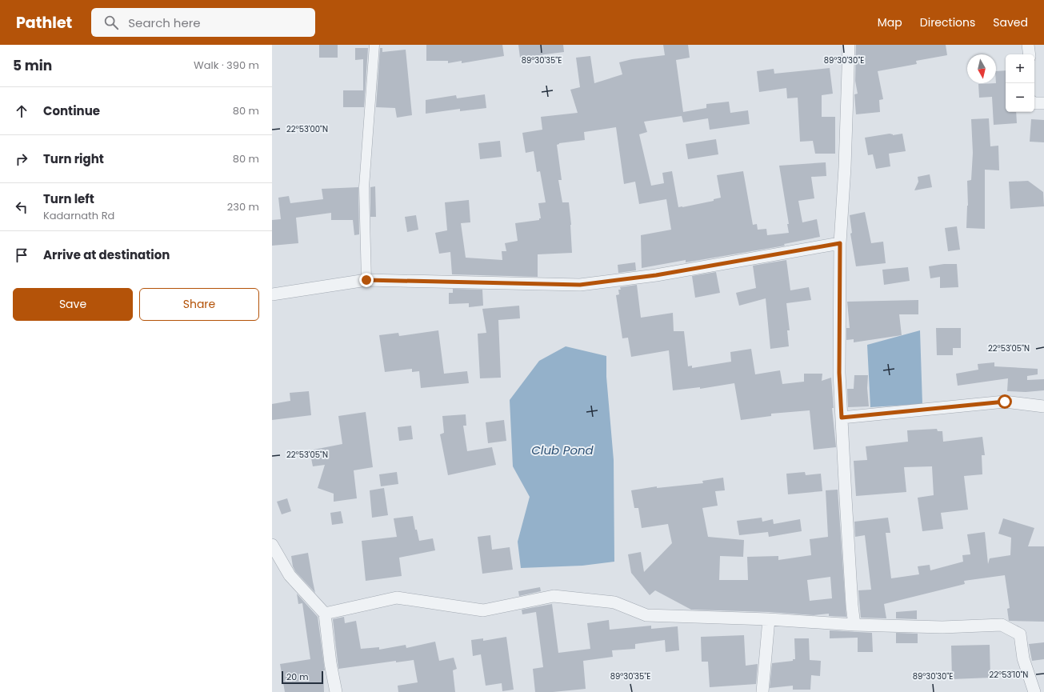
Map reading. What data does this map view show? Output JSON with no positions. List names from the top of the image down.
{
  "water": ["Club Pond"],
  "scale_bar": "20 m",
  "north": "bottom",
  "page": {
    "header": "Pathlet",
    "search": "Search here",
    "nav": ["Map", "Directions", "Saved"],
    "heading": ["5 min", "Walk · 390 m"],
    "map_buttons": ["+", "−"],
    "list": [
      ["Continue", "80 m"],
      ["Turn right", "80 m"],
      ["Turn left", "Kadarnath Rd", "230 m"],
      "Arrive at destination"
    ],
    "buttons": ["Save", "Share"],
    "scale": "20 m"
  },
  "coordinates": [
    "89°30'35\"E",
    "89°30'30\"E",
    "22°53'00\"N",
    "22°53'05\"N",
    "22°53'10\"N"
  ]
}
